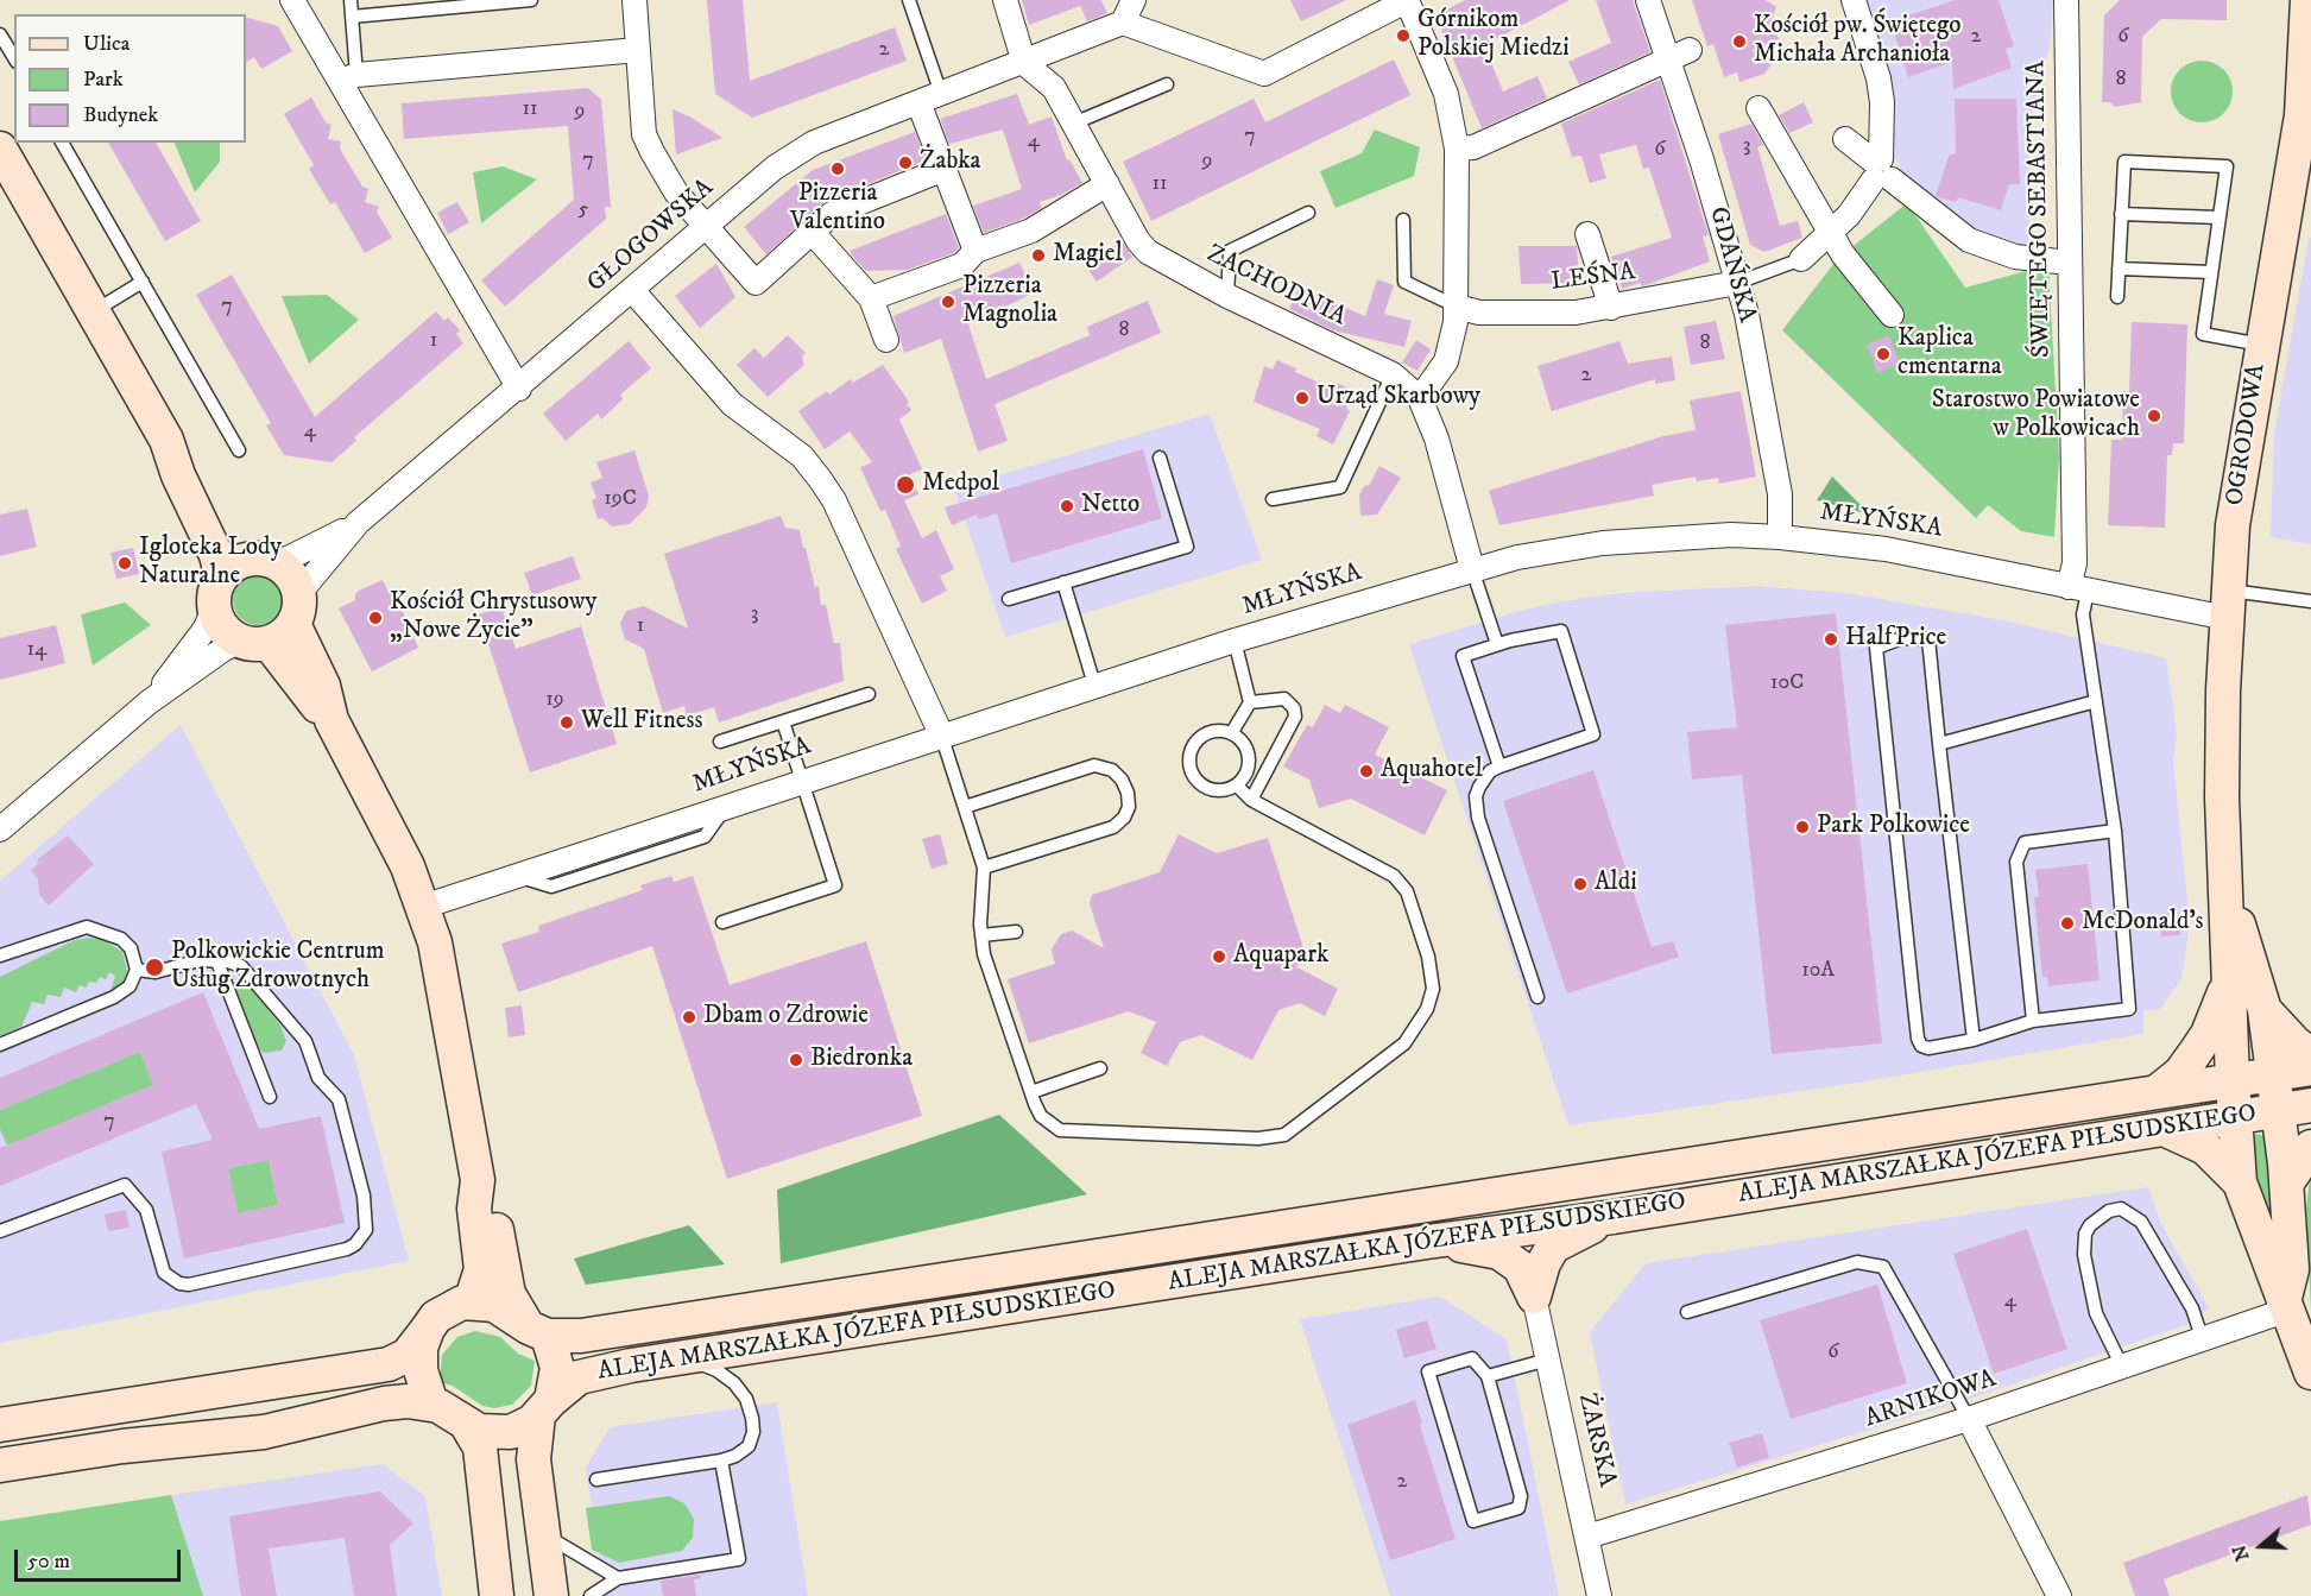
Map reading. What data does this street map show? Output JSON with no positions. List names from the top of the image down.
{
  "streets": {
    "main road": ["OGRODOWA", "ALEJA MARSZAŁKA JÓZEFA PIŁSUDSKIEGO"],
    "street": [
      "ŚWIĘTEGO SEBASTIANA",
      "GŁOGOWSKA",
      "GDAŃSKA",
      "LEŚNA",
      "ZACHODNIA",
      "MŁYŃSKA",
      "ARNIKOWA",
      "ŻARSKA"
    ]
  },
  "crossings": [
    ["ŚWIĘTEGO SEBASTIANA", "MŁYŃSKA"],
    ["GŁOGOWSKA", "ZACHODNIA"],
    ["GDAŃSKA", "LEŚNA"],
    ["GDAŃSKA", "MŁYŃSKA"],
    ["ZACHODNIA", "MŁYŃSKA"],
    ["OGRODOWA", "MŁYŃSKA"],
    ["OGRODOWA", "ALEJA MARSZAŁKA JÓZEFA PIŁSUDSKIEGO"],
    ["ARNIKOWA", "ŻARSKA"]
  ],
  "places": [
    "Górnikom Polskiej Miedzi",
    "Kościół pw. Świętego Michała Archanioła",
    "Żabka",
    "Pizzeria Valentino",
    "Magiel",
    "Pizzeria Magnolia",
    "Kaplica cmentarna",
    "Urząd Skarbowy",
    "Starostwo Powiatowe w Polkowicach",
    "Medpol",
    "Netto",
    "Igloteka Lody Naturalne",
    "Kościół Chrystusowy „Nowe Życie”",
    "HalfPrice",
    "Well Fitness",
    "Aquahotel",
    "Park Polkowice",
    "Aldi",
    "McDonald's",
    "Aquapark",
    "Polkowickie Centrum Usług Zdrowotnych",
    "Dbam o Zdrowie",
    "Biedronka"
  ],
  "house_numbers": [
    "2",
    "6",
    "2",
    "8",
    "11",
    "9",
    "7",
    "4",
    "3",
    "6",
    "7",
    "9",
    "11",
    "5",
    "7",
    "8",
    "1",
    "8",
    "2",
    "4",
    "19C",
    "3",
    "1",
    "14",
    "10C",
    "19",
    "10A",
    "7",
    "4",
    "6",
    "2"
  ],
  "legend": ["Ulica", "Park", "Budynek"],
  "scale_bar": "50 m",
  "north": "left"
}
